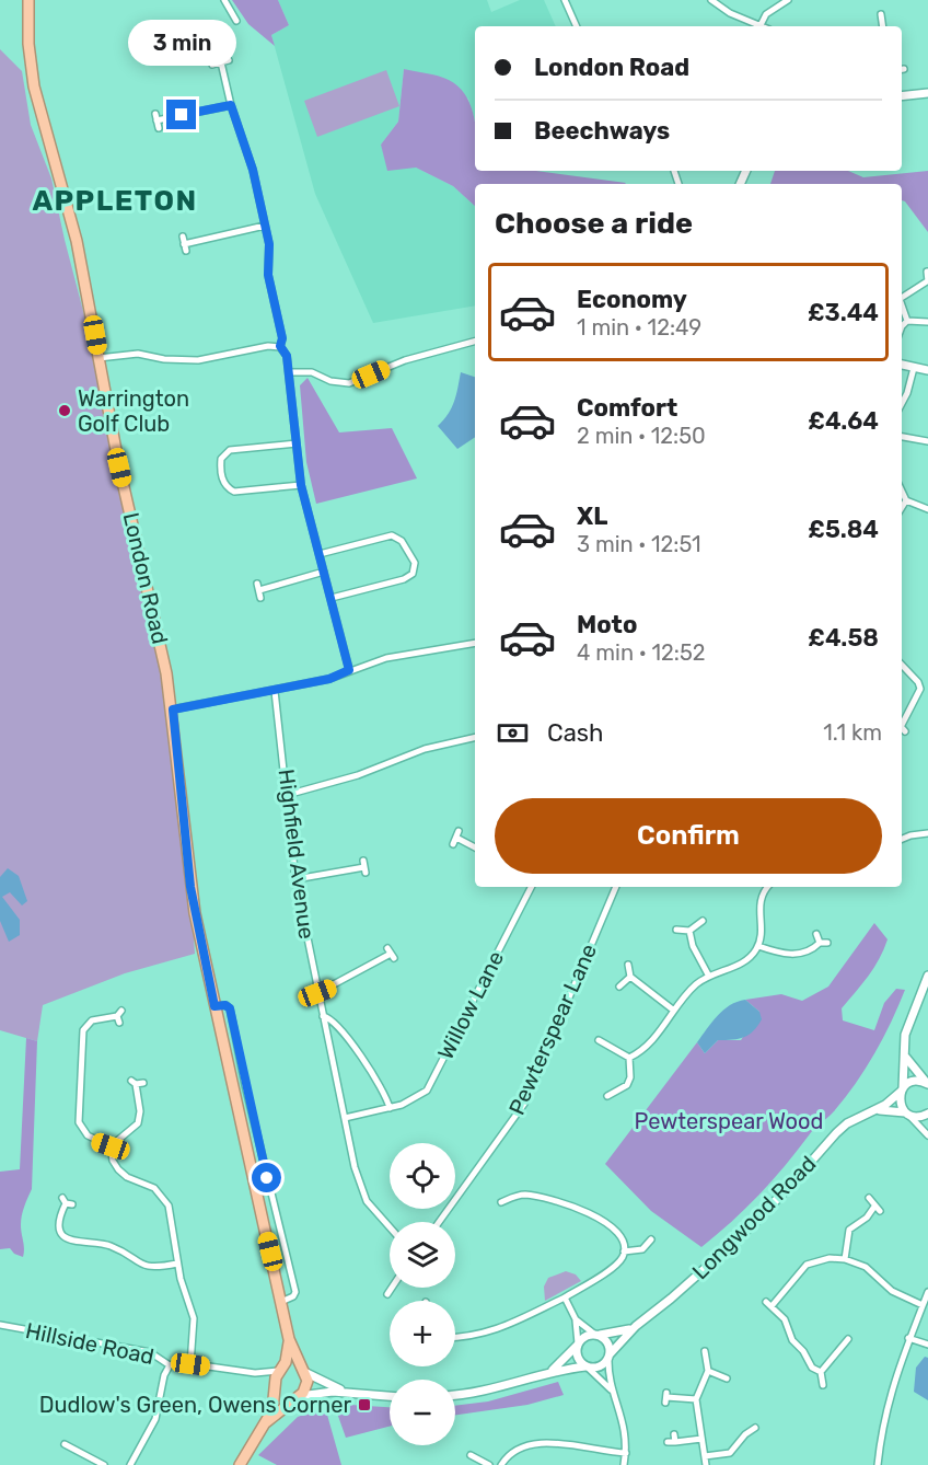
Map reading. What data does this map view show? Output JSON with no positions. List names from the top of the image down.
{
  "streets": {
    "highway": ["London Road"],
    "street": [
      "Highfield Avenue",
      "Willow Lane",
      "Pewterspear Lane",
      "Longwood Road",
      "Hillside Road"
    ]
  },
  "crossings": [
    ["London Road", "Hillside Road"]
  ],
  "districts": ["APPLETON"],
  "parks": ["Pewterspear Wood"],
  "places": {
    "other": ["Warrington Golf Club"],
    "transit": ["Dudlow's Green, Owens Corner"]
  },
  "page": {
    "bubble": "3 min",
    "banner": ["London Road", "Beechways"],
    "heading": "Choose a ride",
    "list": [
      {
        "name": "Economy",
        "note": "1 min · 12:49",
        "value": "£3.44"
      },
      {
        "name": "Comfort",
        "note": "2 min · 12:50",
        "value": "£4.64"
      },
      {
        "name": "XL",
        "note": "3 min · 12:51",
        "value": "£5.84"
      },
      {
        "name": "Moto",
        "note": "4 min · 12:52",
        "value": "£4.58"
      }
    ],
    "pay": ["Cash", "1.1 km"],
    "buttons": "Confirm",
    "map_buttons": ["+", "−"]
  }
}
